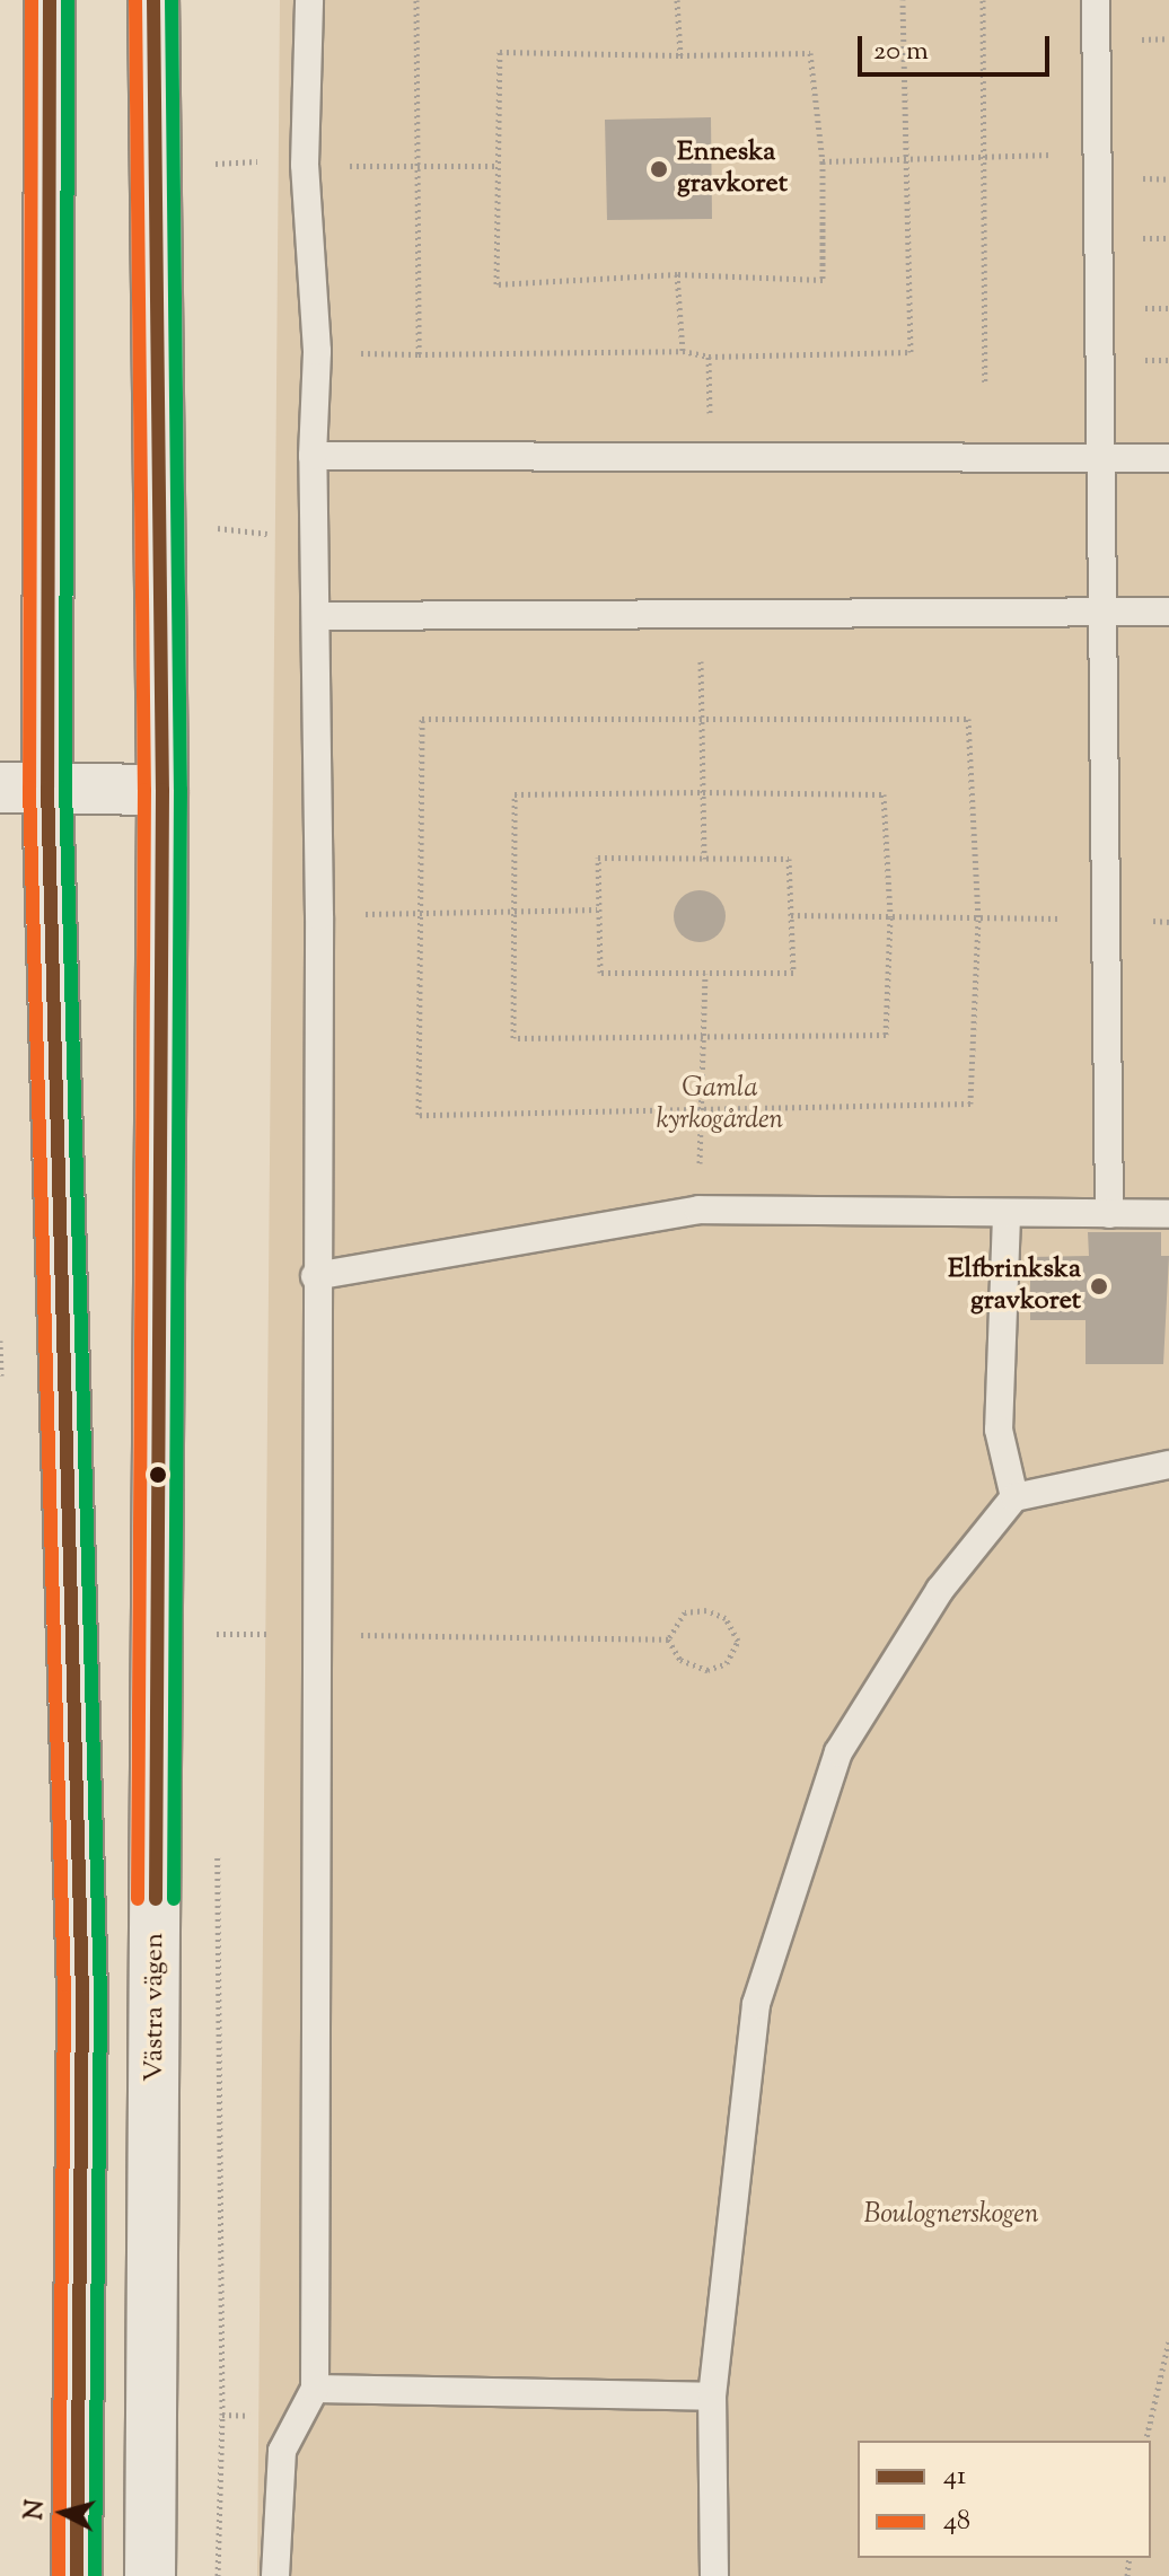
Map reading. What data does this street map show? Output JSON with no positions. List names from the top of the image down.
{
  "streets": {
    "main road": ["Västra vägen"]
  },
  "parks": ["Gamla kyrkogården", "Boulognerskogen"],
  "places": ["Enneska gravkoret", "Elfbrinkska gravkoret"],
  "lines": ["transit line 41", "transit line 48"],
  "legend": ["41", "48"],
  "scale_bar": "20 m",
  "north": "left"
}
